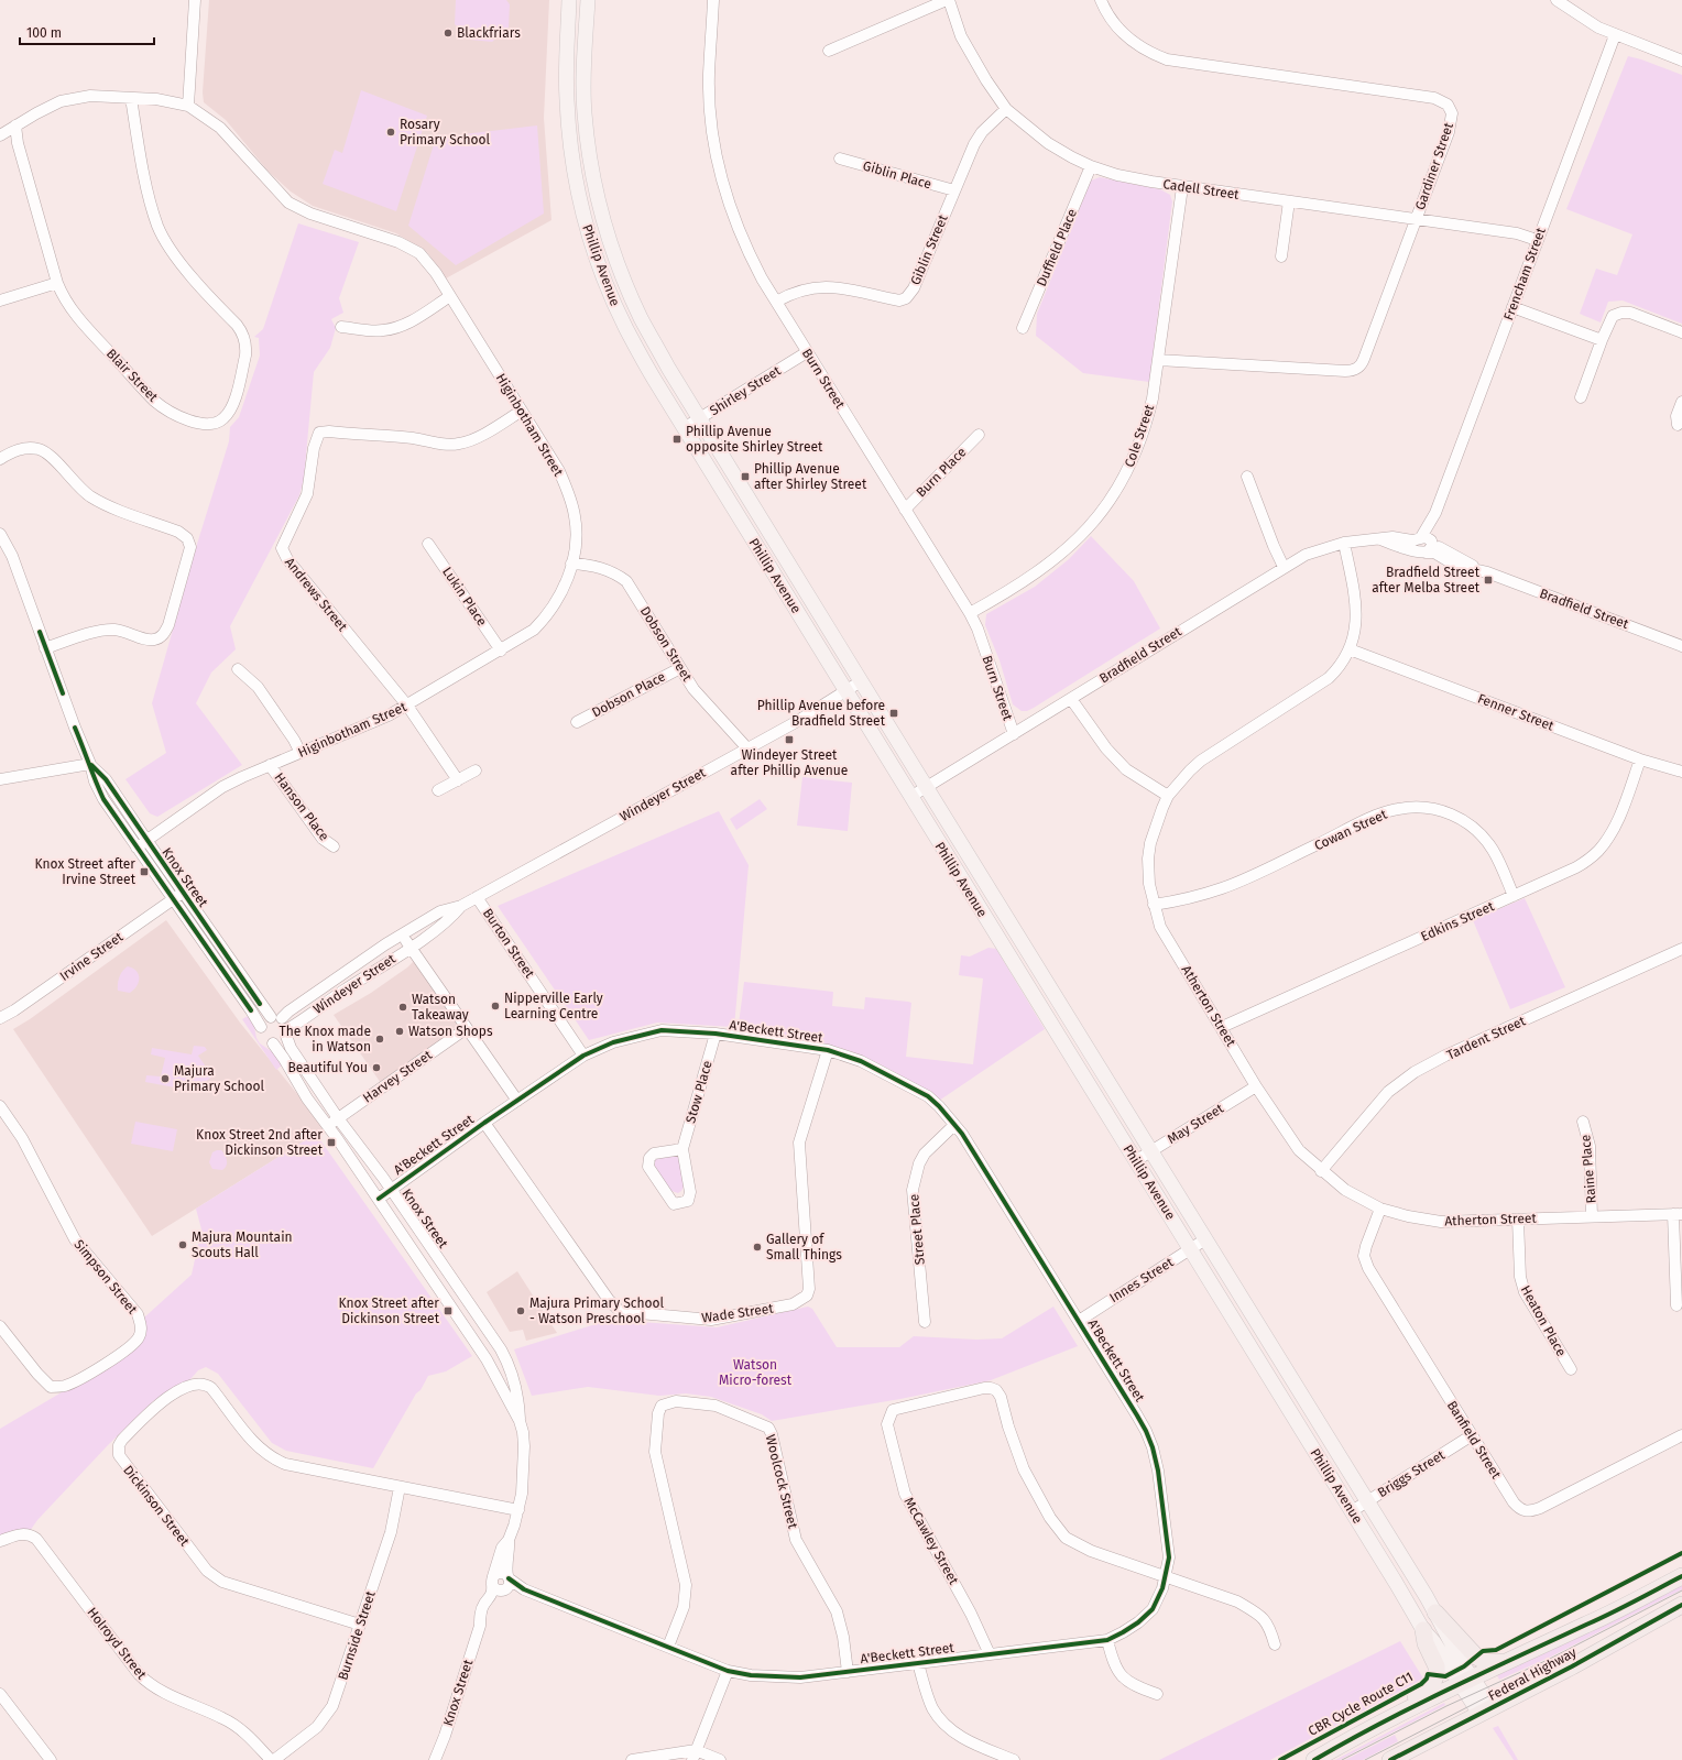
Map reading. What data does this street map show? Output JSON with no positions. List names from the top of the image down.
{
  "streets": {
    "highway": ["Federal Highway"],
    "main road": ["Phillip Avenue"],
    "street": [
      "Gardiner Street",
      "Giblin Place",
      "Cadell Street",
      "Duffield Place",
      "Giblin Street",
      "Frencham Street",
      "Blair Street",
      "Burn Street",
      "Shirley Street",
      "Higinbotham Street",
      "Cole Street",
      "Burn Place",
      "Andrews Street",
      "Lukin Place",
      "Bradfield Street",
      "Dobson Street",
      "Dobson Place",
      "Fenner Street",
      "Windeyer Street",
      "Hanson Place",
      "Cowan Street",
      "Knox Street",
      "Edkins Street",
      "Burton Street",
      "Irvine Street",
      "Atherton Street",
      "A'Beckett Street",
      "Tardent Street",
      "Harvey Street",
      "Stow Place",
      "May Street",
      "Raine Place",
      "Street Place",
      "Simpson Street",
      "Innes Street",
      "Wade Street",
      "Heaton Place",
      "Banfield Street",
      "Briggs Street",
      "Woolcock Street",
      "Dickinson Street",
      "McCawley Street",
      "Burnside Street",
      "Holroyd Street"
    ],
    "cycle path": ["CBR Cycle Route C11"]
  },
  "crossings": [
    ["Gardiner Street", "Cadell Street"],
    ["Gardiner Street", "Cole Street"],
    ["Giblin Place", "Giblin Street"],
    ["Cadell Street", "Duffield Place"],
    ["Cadell Street", "Giblin Street"],
    ["Cadell Street", "Frencham Street"],
    ["Cadell Street", "Cole Street"],
    ["Giblin Street", "Burn Street"],
    ["Phillip Avenue", "Shirley Street"],
    ["Phillip Avenue", "Bradfield Street"],
    ["Phillip Avenue", "Windeyer Street"],
    ["Phillip Avenue", "May Street"],
    ["Phillip Avenue", "Innes Street"],
    ["Phillip Avenue", "Briggs Street"],
    ["Phillip Avenue", "Federal Highway"],
    ["Frencham Street", "Bradfield Street"],
    ["Blair Street", "Higinbotham Street"],
    ["Burn Street", "Shirley Street"],
    ["Burn Street", "Cole Street"],
    ["Burn Street", "Burn Place"],
    ["Burn Street", "Bradfield Street"],
    ["Higinbotham Street", "Andrews Street"],
    ["Higinbotham Street", "Lukin Place"],
    ["Higinbotham Street", "Dobson Street"],
    ["Higinbotham Street", "Hanson Place"],
    ["Higinbotham Street", "Knox Street"],
    ["Bradfield Street", "Atherton Street"],
    ["Dobson Street", "Dobson Place"],
    ["Dobson Street", "Windeyer Street"],
    ["Fenner Street", "Edkins Street"],
    ["Fenner Street", "Atherton Street"],
    ["Windeyer Street", "Knox Street"],
    ["Windeyer Street", "Burton Street"],
    ["Cowan Street", "Edkins Street"],
    ["Cowan Street", "Atherton Street"],
    ["Knox Street", "Irvine Street"],
    ["Knox Street", "A'Beckett Street"],
    ["Knox Street", "Harvey Street"],
    ["Knox Street", "Dickinson Street"],
    ["Edkins Street", "Atherton Street"],
    ["Burton Street", "A'Beckett Street"],
    ["Atherton Street", "Tardent Street"],
    ["Atherton Street", "May Street"],
    ["Atherton Street", "Raine Place"],
    ["Atherton Street", "Heaton Place"],
    ["Atherton Street", "Banfield Street"],
    ["A'Beckett Street", "Stow Place"],
    ["A'Beckett Street", "Street Place"],
    ["A'Beckett Street", "Innes Street"],
    ["A'Beckett Street", "Wade Street"],
    ["A'Beckett Street", "Woolcock Street"],
    ["A'Beckett Street", "McCawley Street"],
    ["Banfield Street", "Briggs Street"],
    ["Dickinson Street", "Burnside Street"],
    ["Burnside Street", "Holroyd Street"]
  ],
  "parks": ["Watson Micro-forest"],
  "places": {
    "other": [
      "Blackfriars",
      "Rosary Primary School",
      "Nipperville Early Learning Centre",
      "Watson Takeaway",
      "Watson Shops",
      "The Knox made in Watson",
      "Beautiful You",
      "Majura Primary School",
      "Majura Mountain Scouts Hall",
      "Gallery of Small Things",
      "Majura Primary School - Watson Preschool"
    ],
    "transit": [
      "Phillip Avenue opposite Shirley Street",
      "Phillip Avenue after Shirley Street",
      "Bradfield Street after Melba Street",
      "Phillip Avenue before Bradfield Street",
      "Windeyer Street after Phillip Avenue",
      "Knox Street after Irvine Street",
      "Knox Street 2nd after Dickinson Street",
      "Knox Street after Dickinson Street"
    ]
  },
  "scale_bar": "100 m"
}
